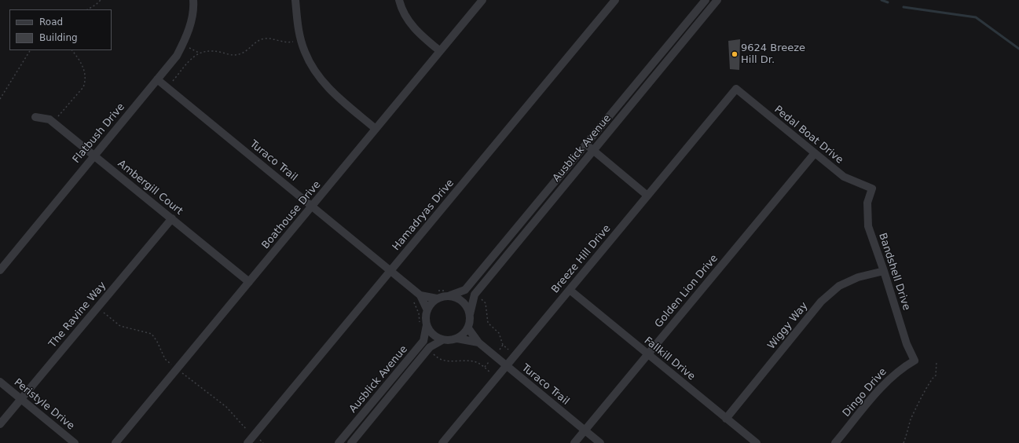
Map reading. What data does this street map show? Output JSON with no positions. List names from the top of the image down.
{
  "streets": {
    "street": [
      "Flatbush Drive",
      "Pedal Boat Drive",
      "Ausblick Avenue",
      "Turaco Trail",
      "Ambergill Court",
      "Boathouse Drive",
      "Hamadryas Drive",
      "Breeze Hill Drive",
      "Bandshell Drive",
      "Golden Lion Drive",
      "The Ravine Way",
      "Wiggy Way",
      "Fallkill Drive",
      "Dingo Drive",
      "Peristyle Drive"
    ]
  },
  "crossings": [
    ["Flatbush Drive", "Turaco Trail"],
    ["Flatbush Drive", "Ambergill Court"],
    ["Pedal Boat Drive", "Breeze Hill Drive"],
    ["Pedal Boat Drive", "Bandshell Drive"],
    ["Pedal Boat Drive", "Golden Lion Drive"],
    ["Ausblick Avenue", "Turaco Trail"],
    ["Turaco Trail", "Boathouse Drive"],
    ["Turaco Trail", "Hamadryas Drive"],
    ["Turaco Trail", "Breeze Hill Drive"],
    ["Turaco Trail", "Golden Lion Drive"],
    ["Ambergill Court", "Boathouse Drive"],
    ["Ambergill Court", "The Ravine Way"],
    ["Breeze Hill Drive", "Fallkill Drive"],
    ["Bandshell Drive", "Wiggy Way"],
    ["Bandshell Drive", "Dingo Drive"],
    ["Golden Lion Drive", "Fallkill Drive"],
    ["The Ravine Way", "Peristyle Drive"],
    ["Wiggy Way", "Fallkill Drive"]
  ],
  "places": ["9624 Breeze Hill Dr."],
  "legend": ["Road", "Building"]
}
